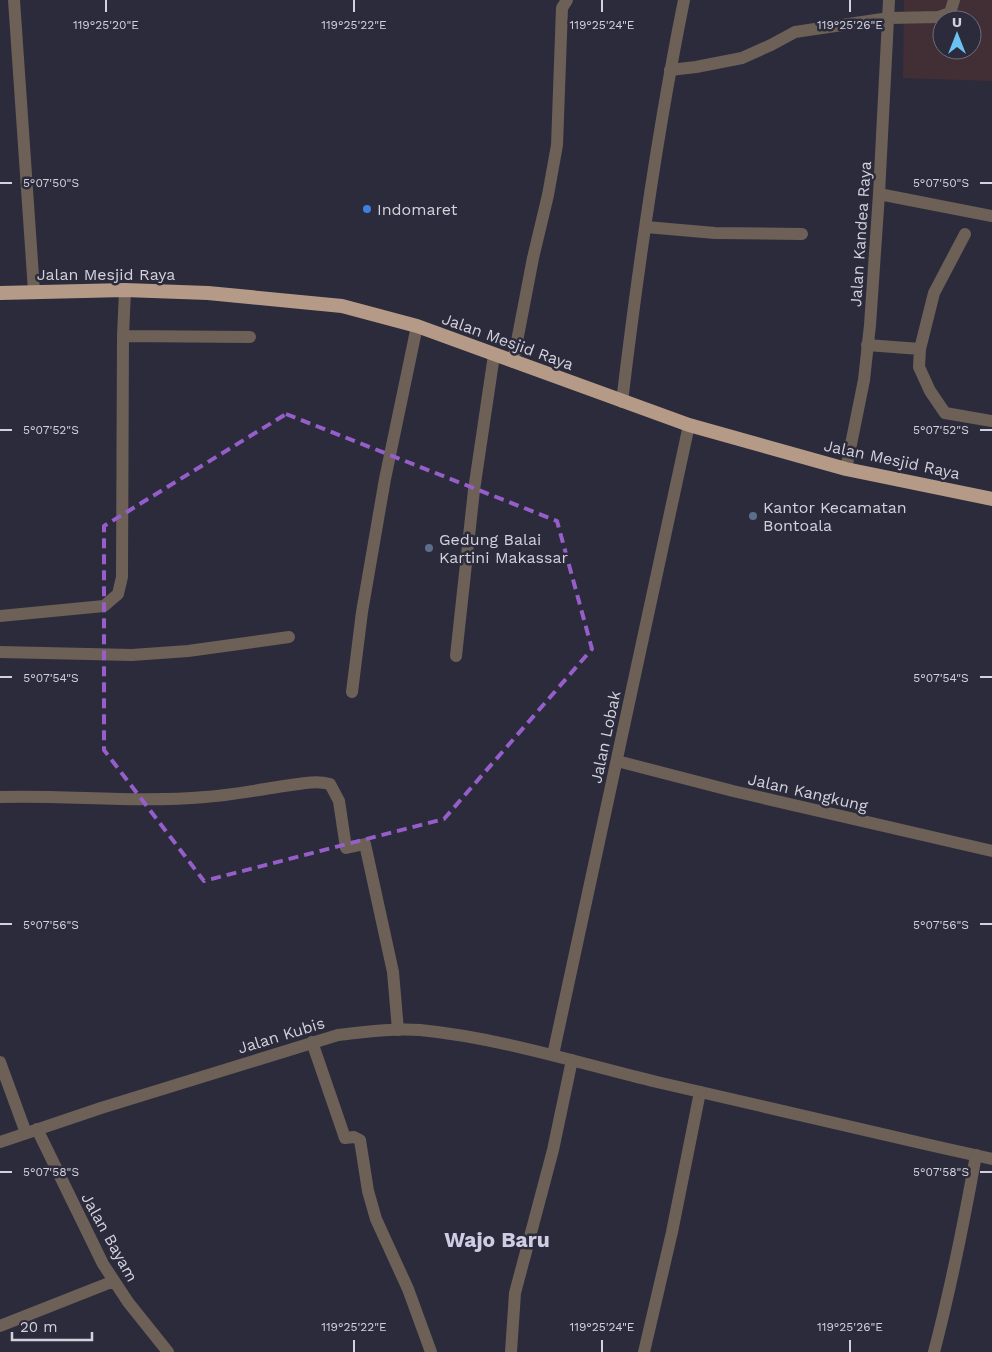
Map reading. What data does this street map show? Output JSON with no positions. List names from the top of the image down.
{
  "streets": {
    "highway": ["Jalan Mesjid Raya"],
    "street": [
      "Jalan Kandea Raya",
      "Jalan Lobak",
      "Jalan Kangkung",
      "Jalan Kubis",
      "Jalan Bayam"
    ]
  },
  "crossings": [
    ["Jalan Kandea Raya", "Jalan Mesjid Raya"],
    ["Jalan Mesjid Raya", "Jalan Lobak"],
    ["Jalan Lobak", "Jalan Kangkung"],
    ["Jalan Lobak", "Jalan Kubis"],
    ["Jalan Kubis", "Jalan Bayam"]
  ],
  "districts": ["Wajo Baru"],
  "places": ["Indomaret", "Kantor Kecamatan Bontoala", "Gedung Balai Kartini Makassar"],
  "scale_bar": "20 m",
  "north": "top",
  "coordinates": [
    "119°25'20\"E",
    "119°25'22\"E",
    "119°25'24\"E",
    "119°25'26\"E",
    "5°07'50\"S",
    "5°07'52\"S",
    "5°07'54\"S",
    "5°07'56\"S",
    "5°07'58\"S"
  ]
}
